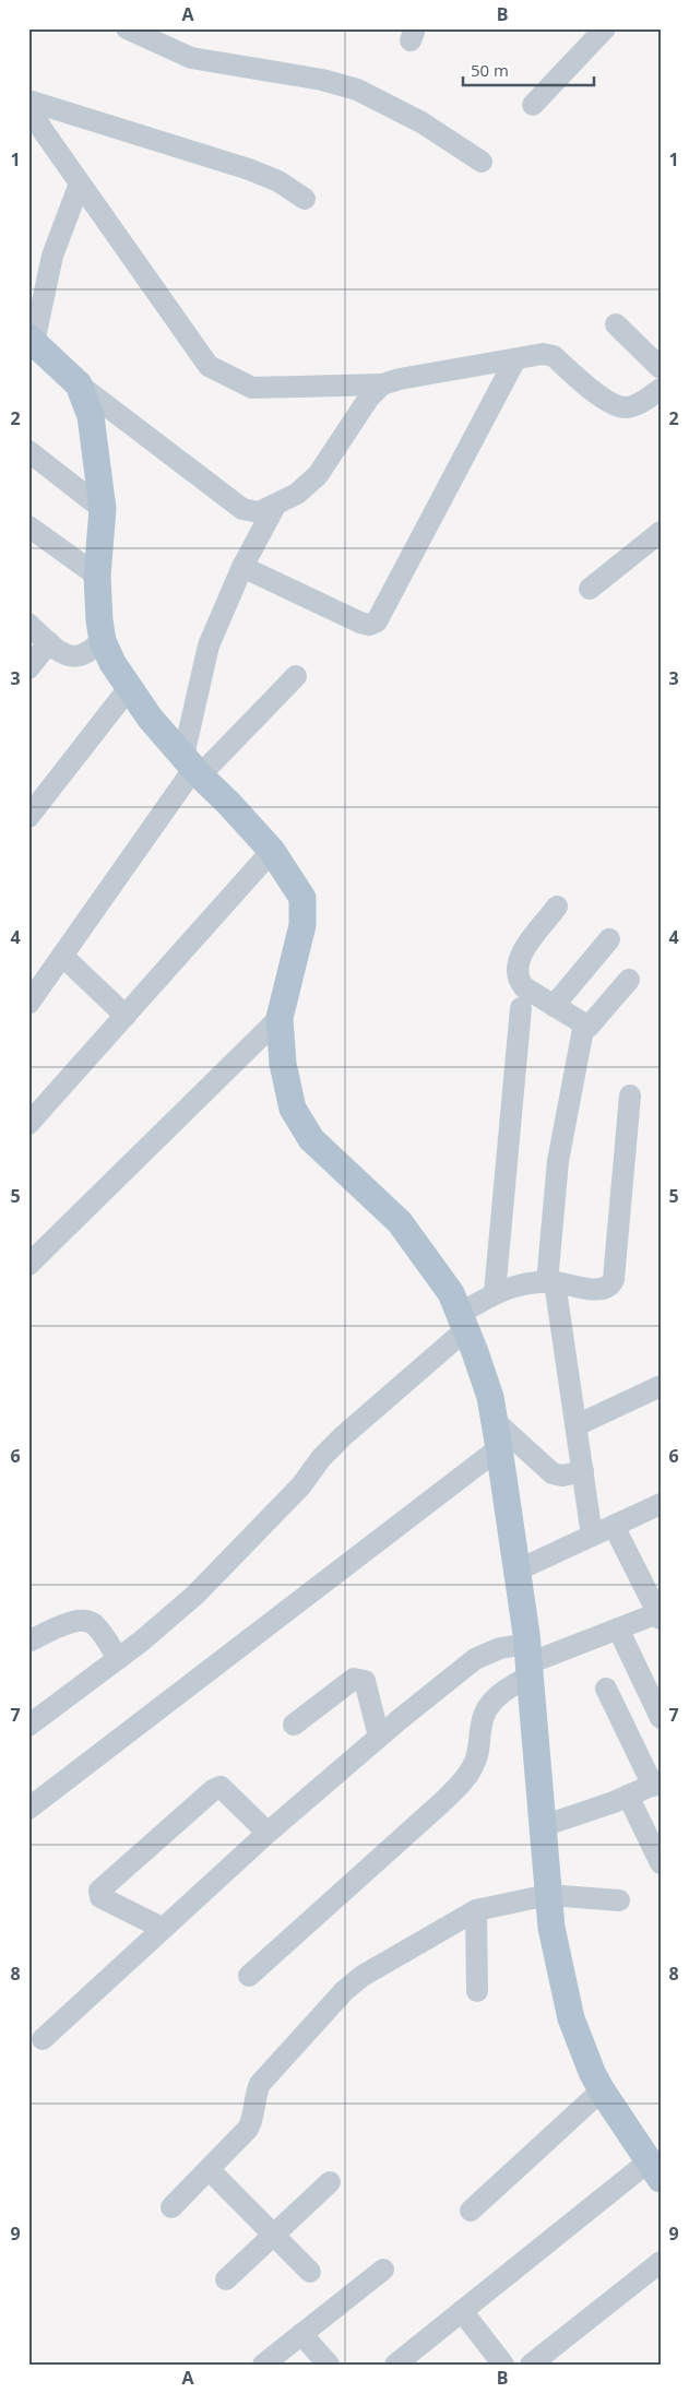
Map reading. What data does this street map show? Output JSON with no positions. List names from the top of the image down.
{
  "scale_bar": "50 m",
  "grid": {
    "columns": ["A", "B"],
    "rows": [
      "1",
      "2",
      "3",
      "4",
      "5",
      "6",
      "7",
      "8",
      "9"
    ]
  }
}
